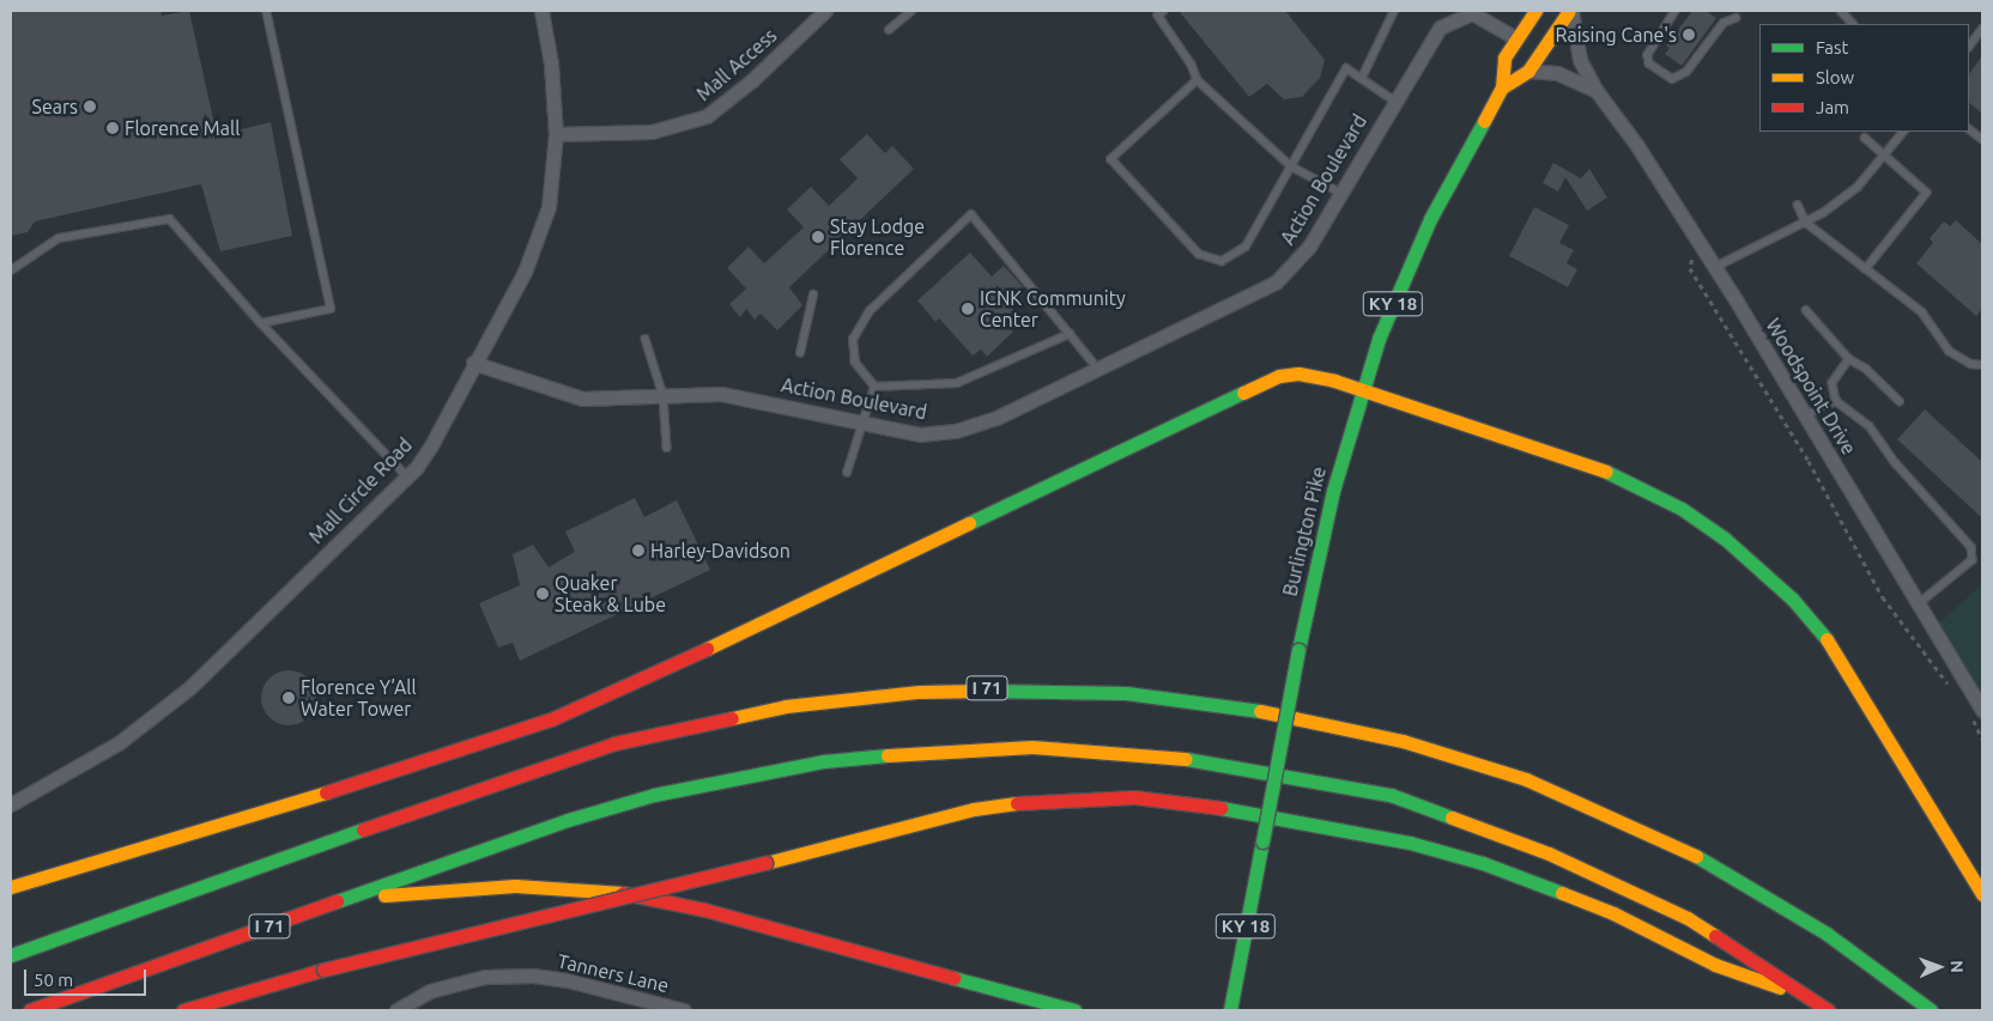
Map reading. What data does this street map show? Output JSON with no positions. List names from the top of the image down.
{
  "streets": {
    "main road": ["KY 18", "Burlington Pike", "I 71"],
    "street": [
      "Mall Access",
      "Action Boulevard",
      "Woodspoint Drive",
      "Mall Circle Road",
      "Tanners Lane"
    ]
  },
  "crossings": [
    ["Mall Access", "Mall Circle Road"],
    ["Action Boulevard", "Mall Circle Road"],
    ["Action Boulevard", "Burlington Pike"],
    ["Woodspoint Drive", "Burlington Pike"]
  ],
  "places": [
    "Raising Cane's",
    "Sears",
    "Florence Mall",
    "Stay Lodge Florence",
    "ICNK Community Center",
    "Harley-Davidson",
    "Quaker Steak & Lube",
    "Florence Y’All Water Tower"
  ],
  "legend": ["Fast", "Slow", "Jam"],
  "scale_bar": "50 m",
  "north": "right"
}
